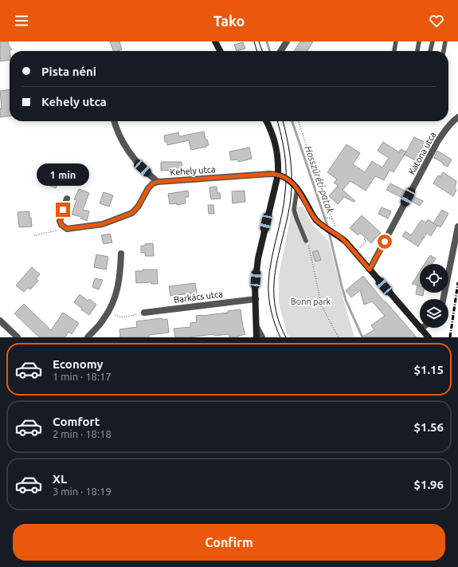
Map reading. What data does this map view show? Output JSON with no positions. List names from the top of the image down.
{
  "streets": {
    "street": ["Katona utca", "Kehely utca", "Barkács utca"]
  },
  "water": ["Hosszúréti-patak"],
  "parks": ["Bonn park"],
  "page": {
    "header": "Tako",
    "banner": ["Pista néni", "Kehely utca"],
    "bubble": "1 min",
    "list": [
      {
        "name": "Economy",
        "note": "1 min · 18:17",
        "value": "$1.15"
      },
      {
        "name": "Comfort",
        "note": "2 min · 18:18",
        "value": "$1.56"
      },
      {
        "name": "XL",
        "note": "3 min · 18:19",
        "value": "$1.96"
      }
    ],
    "buttons": "Confirm"
  }
}
